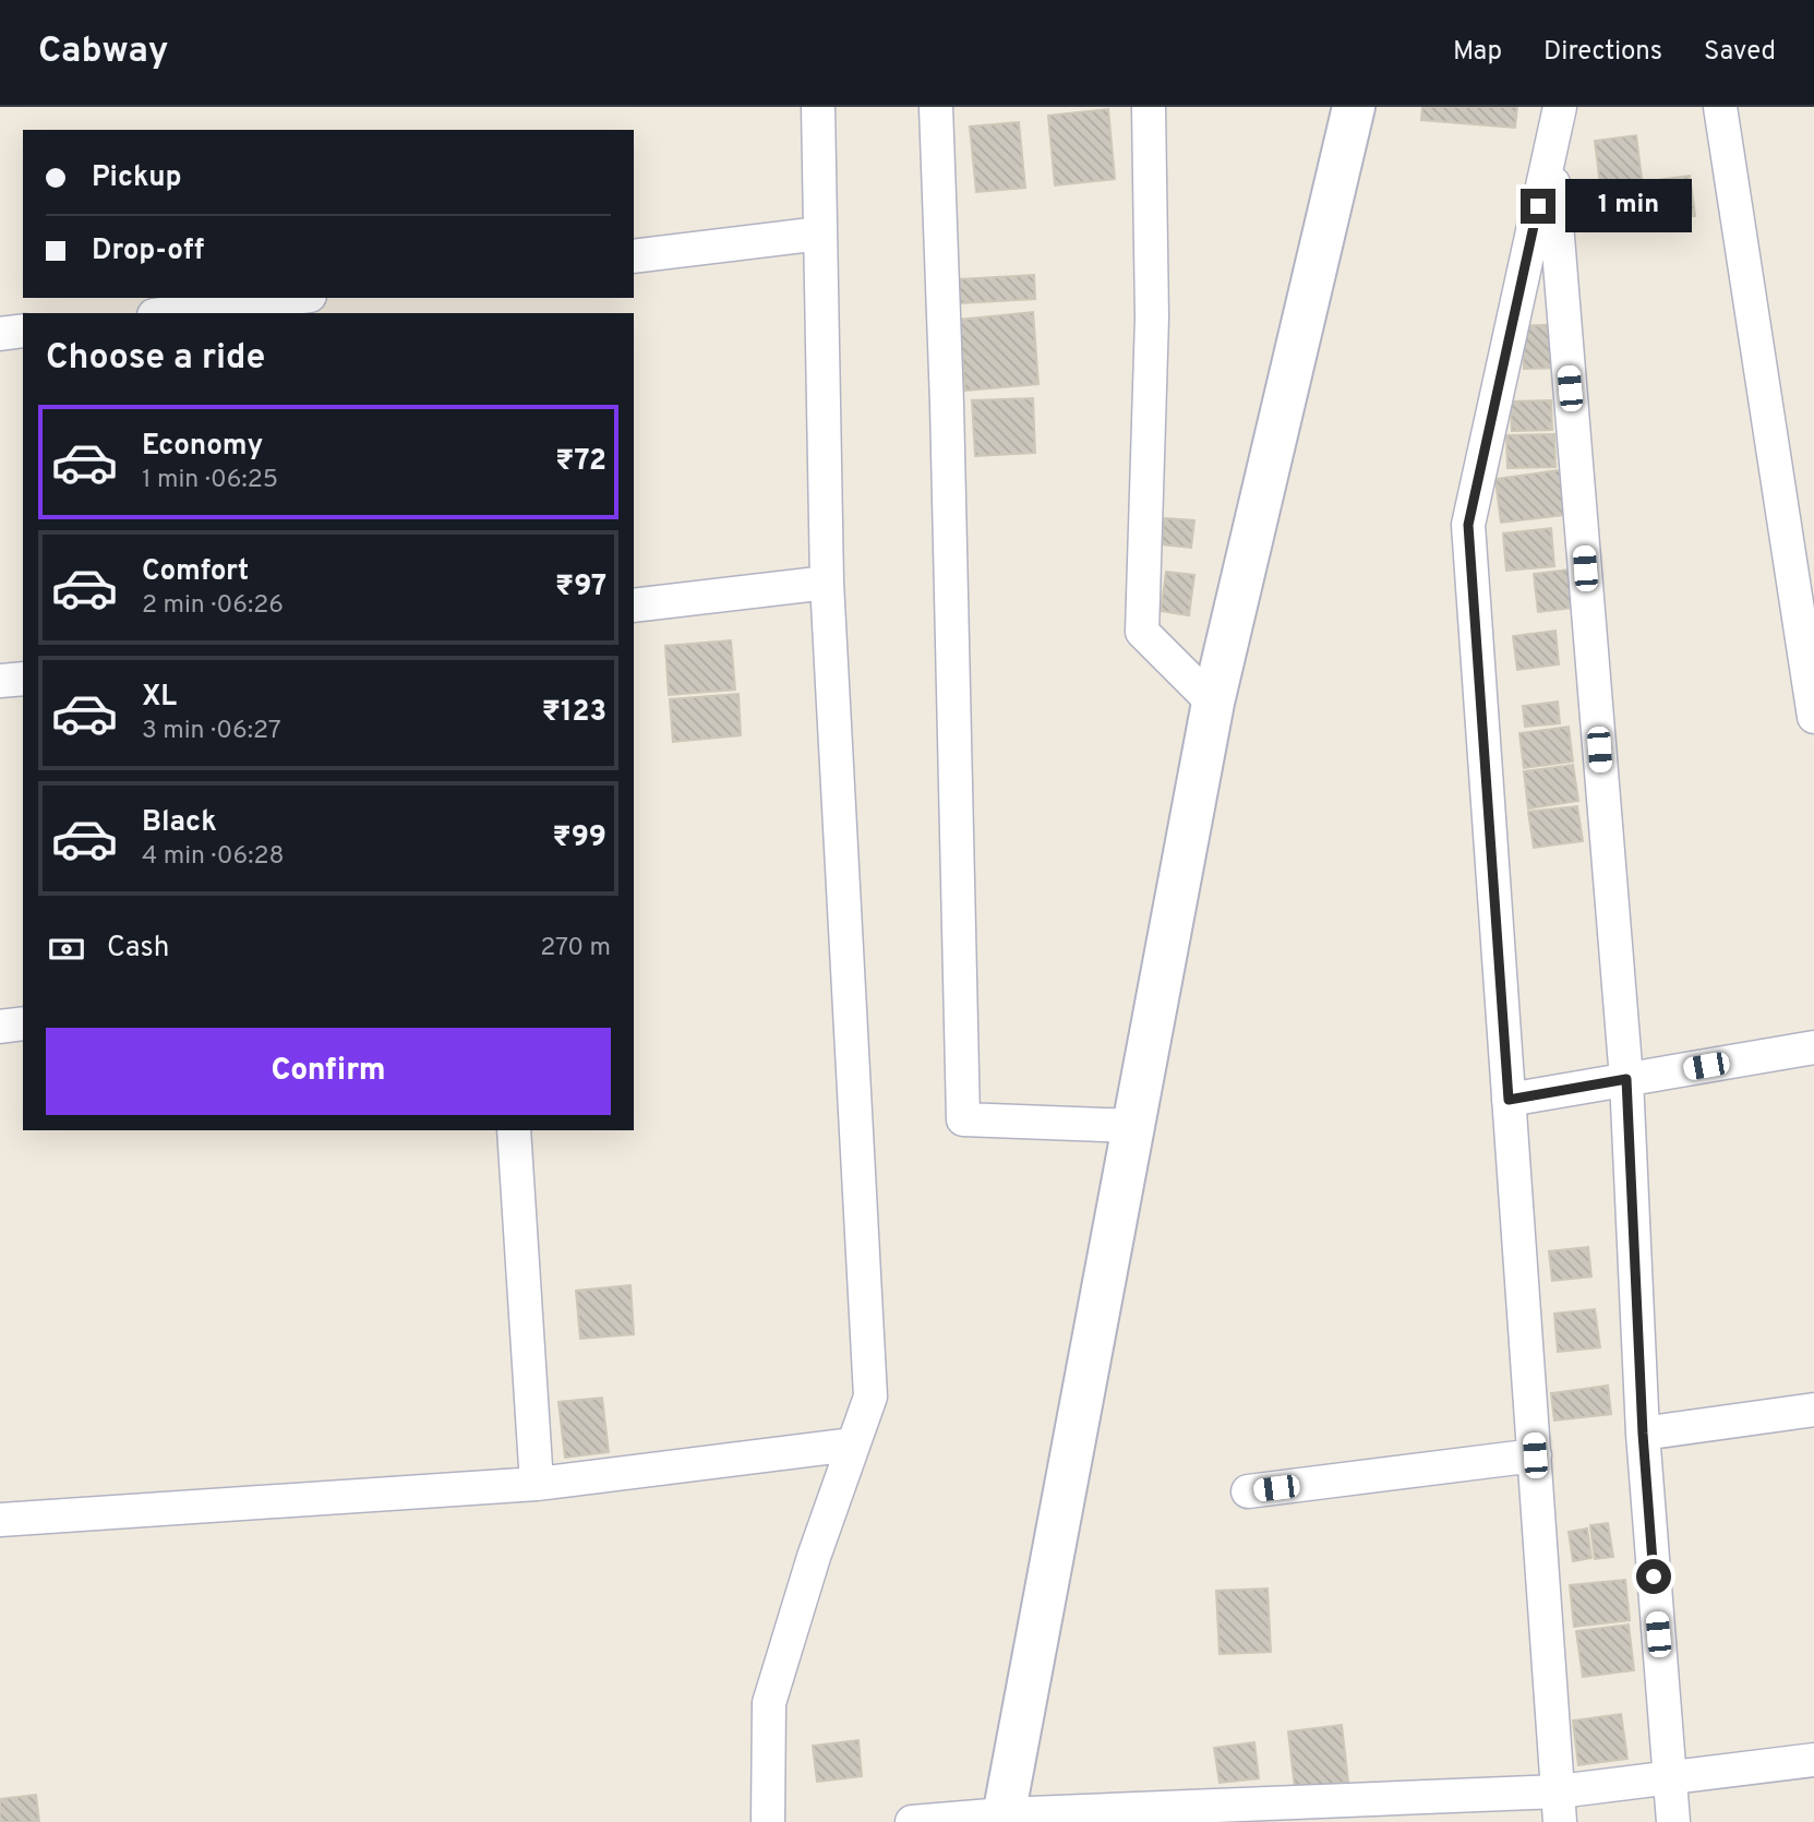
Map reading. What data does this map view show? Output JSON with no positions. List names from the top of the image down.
{
  "page": {
    "header": "Cabway",
    "nav": ["Map", "Directions", "Saved"],
    "banner": ["Pickup", "Drop-off"],
    "bubble": "1 min",
    "heading": "Choose a ride",
    "list": [
      {
        "name": "Economy",
        "note": "1 min · 06:25",
        "value": "₹72"
      },
      {
        "name": "Comfort",
        "note": "2 min · 06:26",
        "value": "₹97"
      },
      {
        "name": "XL",
        "note": "3 min · 06:27",
        "value": "₹123"
      },
      {
        "name": "Black",
        "note": "4 min · 06:28",
        "value": "₹99"
      }
    ],
    "pay": ["Cash", "270 m"],
    "buttons": "Confirm"
  }
}
